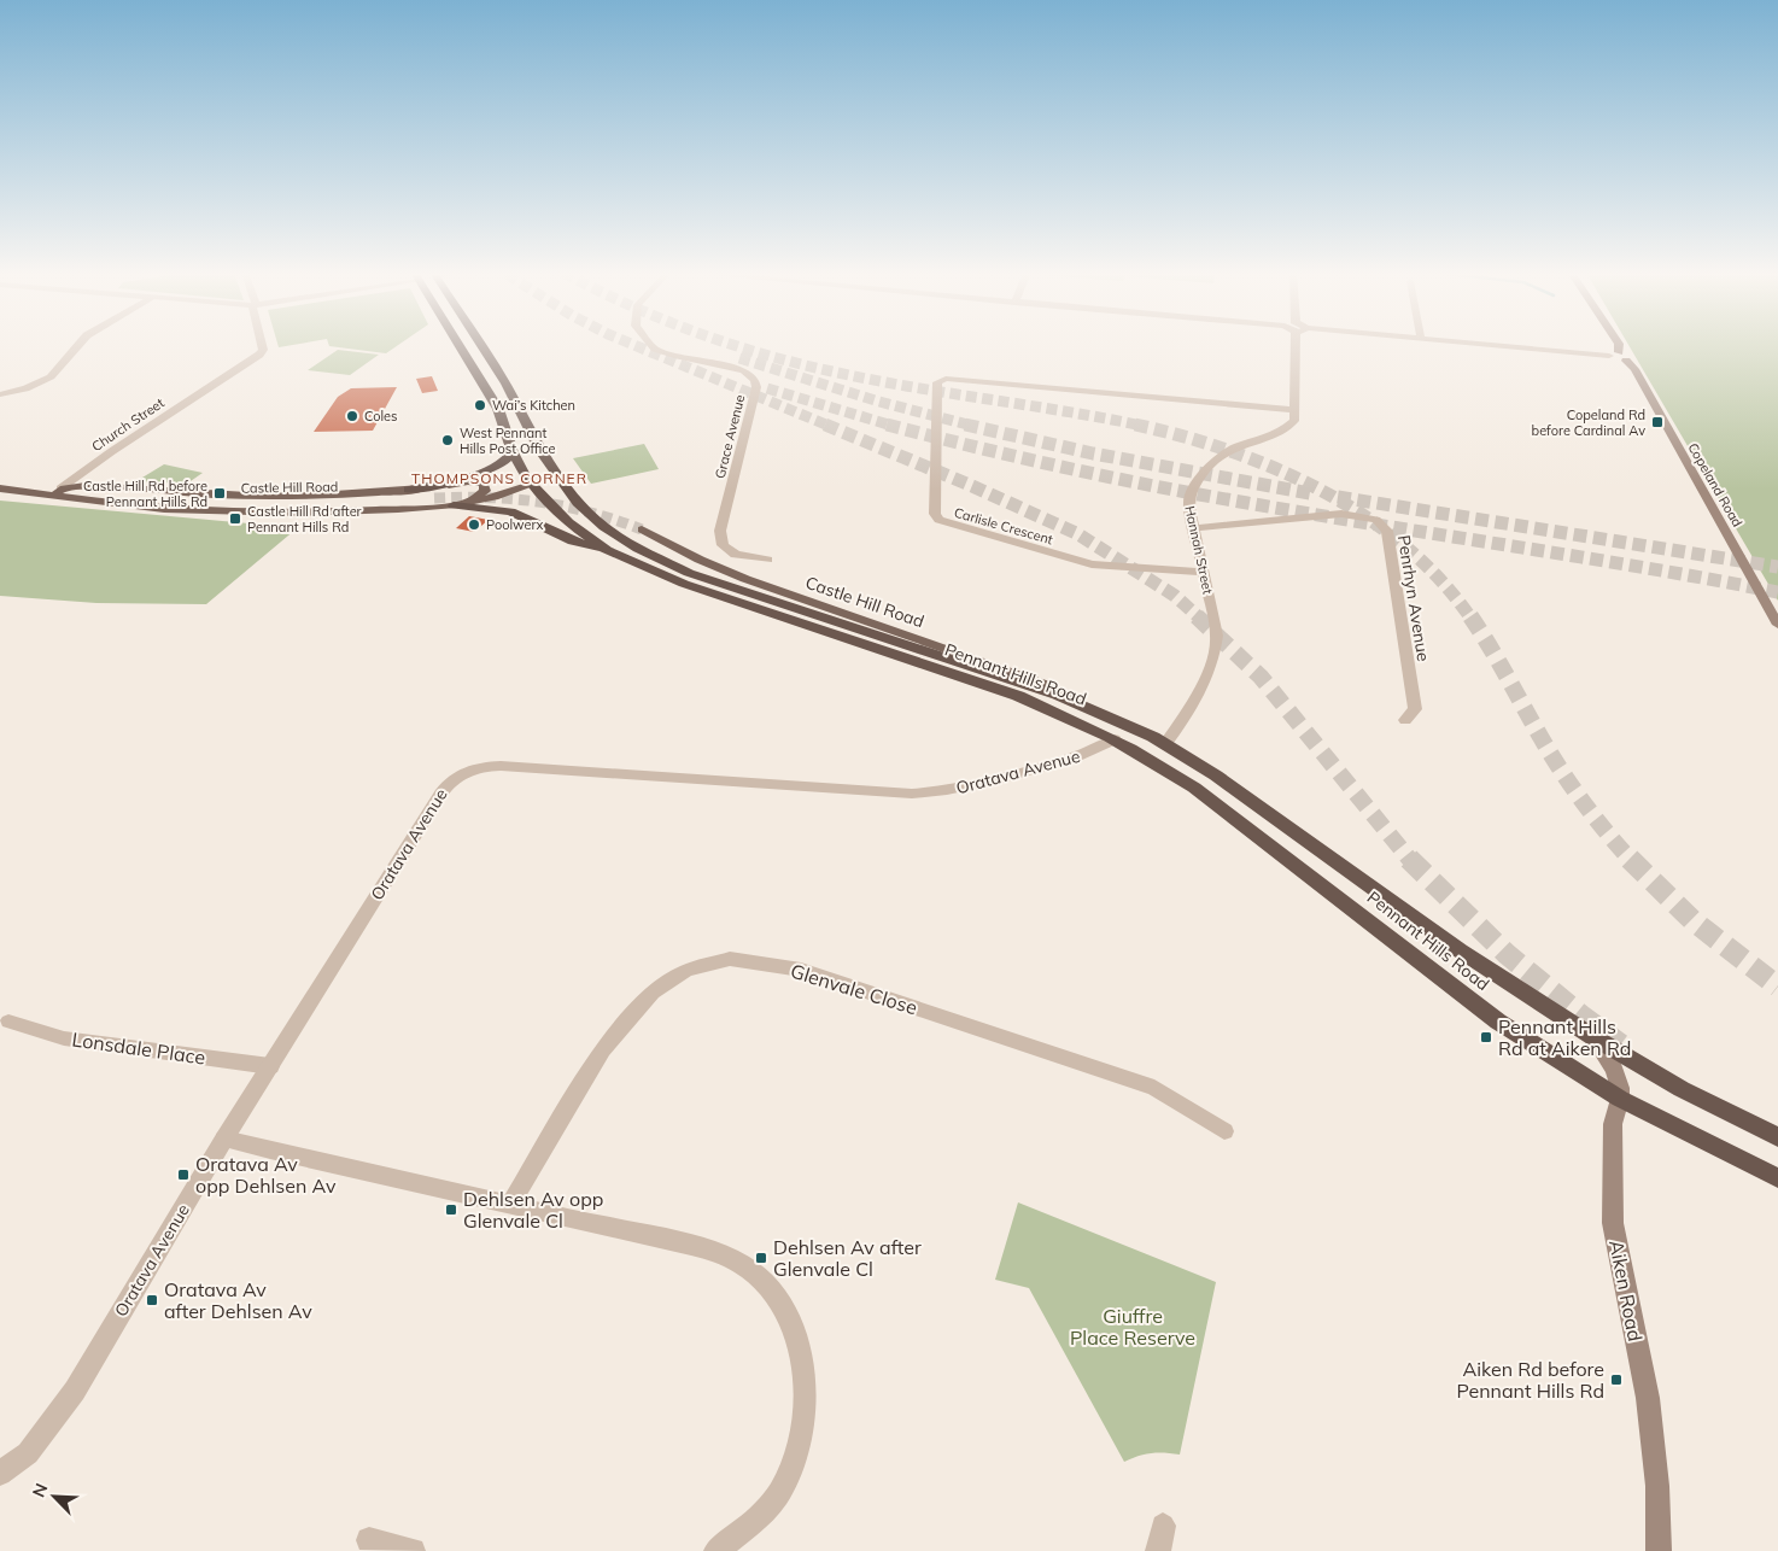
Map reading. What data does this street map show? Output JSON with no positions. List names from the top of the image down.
{
  "streets": {
    "highway": ["Pennant Hills Road"],
    "main road": ["Copeland Road", "Castle Hill Road", "Aiken Road"],
    "street": [
      "Church Street",
      "Grace Avenue",
      "Carlisle Crescent",
      "Hannah Street",
      "Penrhyn Avenue",
      "Oratava Avenue",
      "Glenvale Close",
      "Lonsdale Place"
    ]
  },
  "crossings": [
    ["Church Street", "Castle Hill Road"],
    ["Castle Hill Road", "Pennant Hills Road"],
    ["Carlisle Crescent", "Hannah Street"],
    ["Hannah Street", "Penrhyn Avenue"],
    ["Hannah Street", "Pennant Hills Road"],
    ["Pennant Hills Road", "Oratava Avenue"],
    ["Pennant Hills Road", "Aiken Road"],
    ["Oratava Avenue", "Lonsdale Place"]
  ],
  "districts": ["THOMPSONS CORNER"],
  "parks": ["Giuffre Place Reserve"],
  "places": {
    "other": [
      "Wai’s Kitchen",
      "Coles",
      "West Pennant Hills Post Office",
      "Poolwerx"
    ],
    "transit": [
      "Copeland Rd before Cardinal Av",
      "Castle Hill Rd before Pennant Hills Rd",
      "Castle Hill Rd after Pennant Hills Rd",
      "Pennant Hills Rd at Aiken Rd",
      "Oratava Av opp Dehlsen Av",
      "Dehlsen Av opp Glenvale Cl",
      "Dehlsen Av after Glenvale Cl",
      "Oratava Av after Dehlsen Av",
      "Aiken Rd before Pennant Hills Rd"
    ]
  },
  "north": "top left"
}
